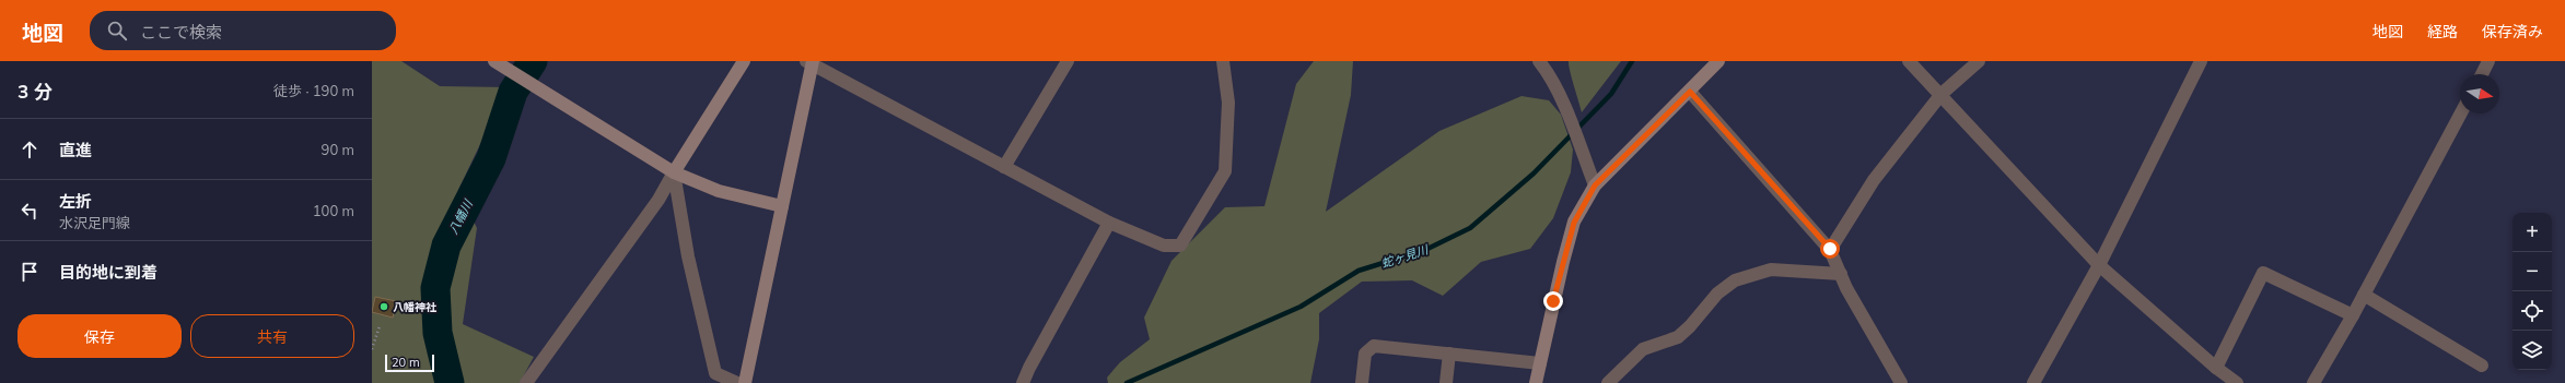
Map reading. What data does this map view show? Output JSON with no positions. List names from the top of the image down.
{
  "water": ["八幡川", "蛇ヶ見川"],
  "places": ["八幡神社"],
  "scale_bar": "20 m",
  "north": "right",
  "page": {
    "header": "地図",
    "search": "ここで検索",
    "nav": ["地図", "経路", "保存済み"],
    "heading": ["3 分", "徒歩 · 190 m"],
    "list": [
      ["直進", "90 m"],
      ["左折", "水沢足門線", "100 m"],
      "目的地に到着"
    ],
    "map_buttons": ["+", "−"],
    "buttons": ["保存", "共有"],
    "scale": "20 m"
  }
}
